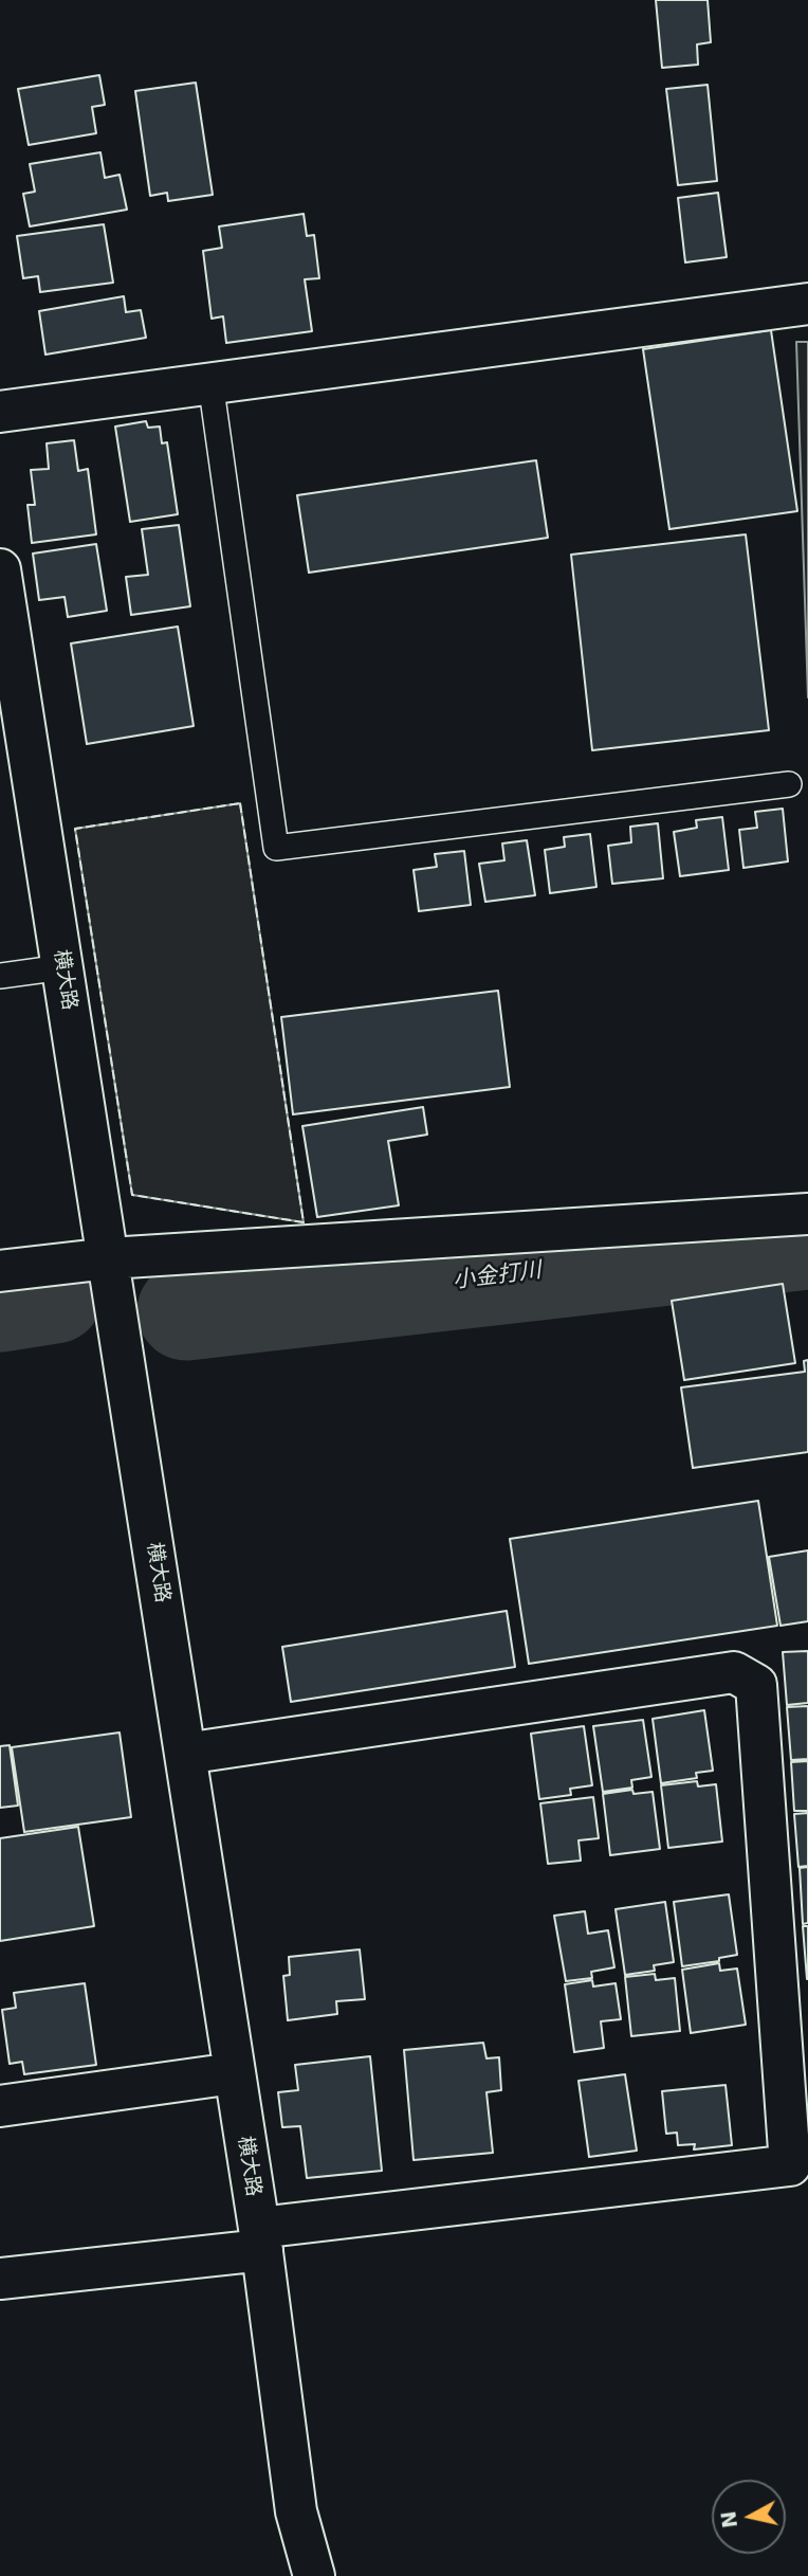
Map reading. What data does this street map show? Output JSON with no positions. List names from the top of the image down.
{
  "streets": {
    "street": ["横大路"]
  },
  "water": ["小金打川"],
  "north": "left"
}
